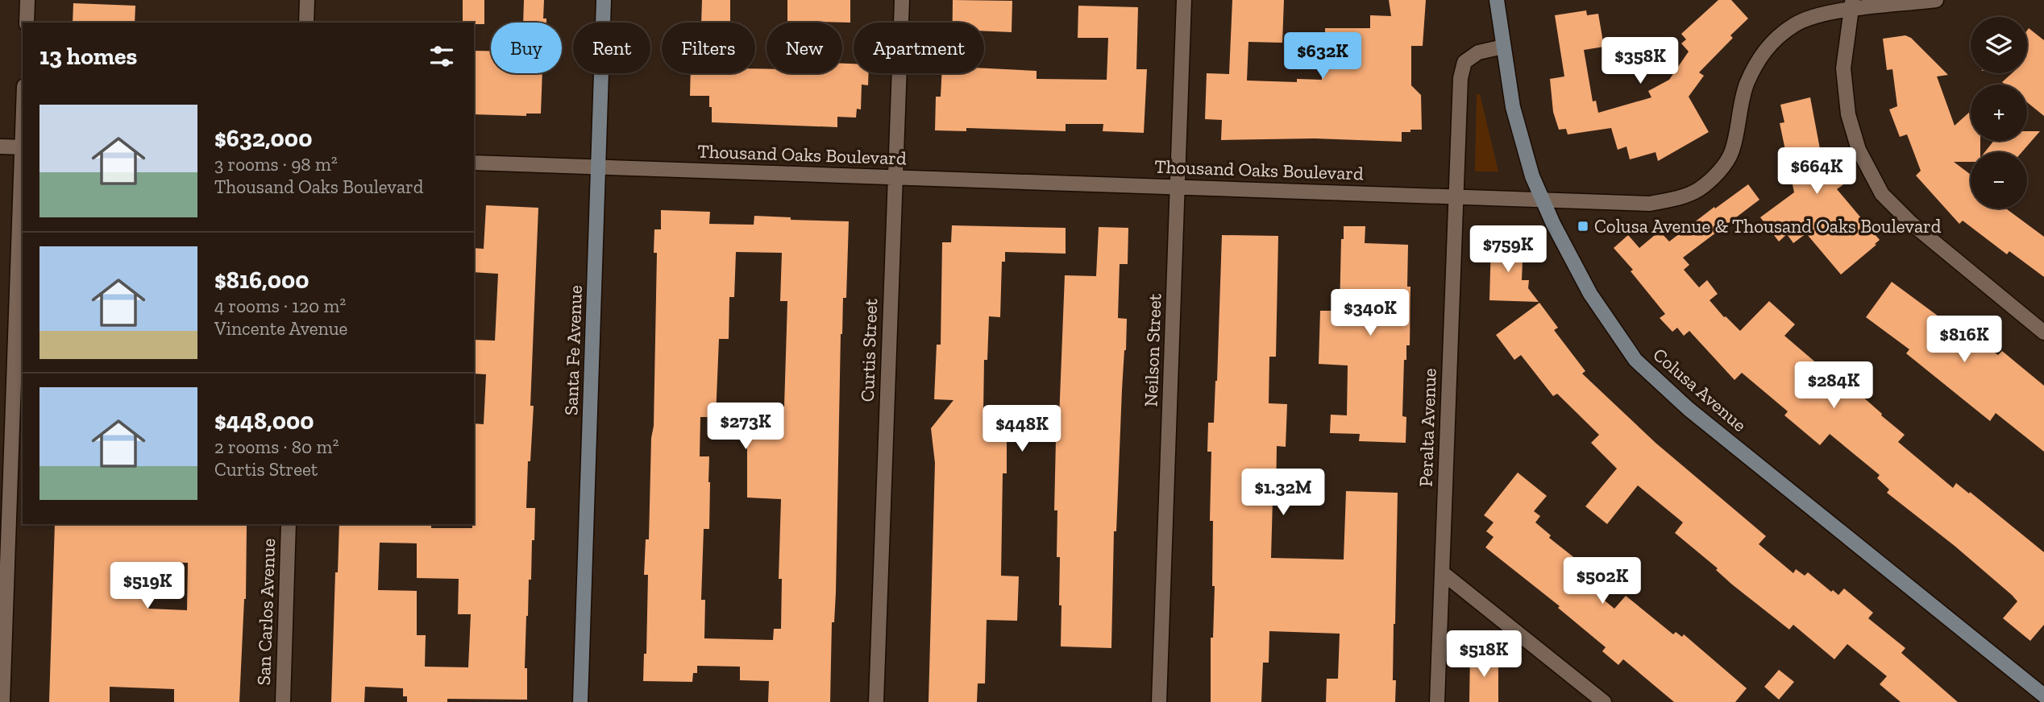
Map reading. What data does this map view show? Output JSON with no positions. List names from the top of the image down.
{
  "streets": {
    "street": [
      "Thousand Oaks Boulevard",
      "Santa Fe Avenue",
      "Curtis Street",
      "Neilson Street",
      "Colusa Avenue",
      "Peralta Avenue",
      "San Carlos Avenue"
    ]
  },
  "crossings": [
    ["Thousand Oaks Boulevard", "Santa Fe Avenue"],
    ["Thousand Oaks Boulevard", "Curtis Street"],
    ["Thousand Oaks Boulevard", "Neilson Street"],
    ["Thousand Oaks Boulevard", "Colusa Avenue"],
    ["Thousand Oaks Boulevard", "Peralta Avenue"],
    ["Colusa Avenue", "Peralta Avenue"]
  ],
  "places": {
    "transit": ["Colusa Avenue & Thousand Oaks Boulevard"]
  },
  "page": {
    "map_buttons": ["+", "−"],
    "chip": [
      "Buy",
      "Rent",
      "Filters",
      "New",
      "Apartment"
    ],
    "heading": "13 homes",
    "price": [
      "$632K",
      "$358K",
      "$664K",
      "$759K",
      "$340K",
      "$816K",
      "$284K",
      "$273K",
      "$448K",
      "$1.32M",
      "$502K",
      "$519K",
      "$518K"
    ],
    "list": [
      {
        "name": "$632,000",
        "note": "3 rooms · 98 m² · Thousand Oaks Boulevard"
      },
      {
        "name": "$816,000",
        "note": "4 rooms · 120 m² · Vincente Avenue"
      },
      {
        "name": "$448,000",
        "note": "2 rooms · 80 m² · Curtis Street"
      }
    ]
  }
}
